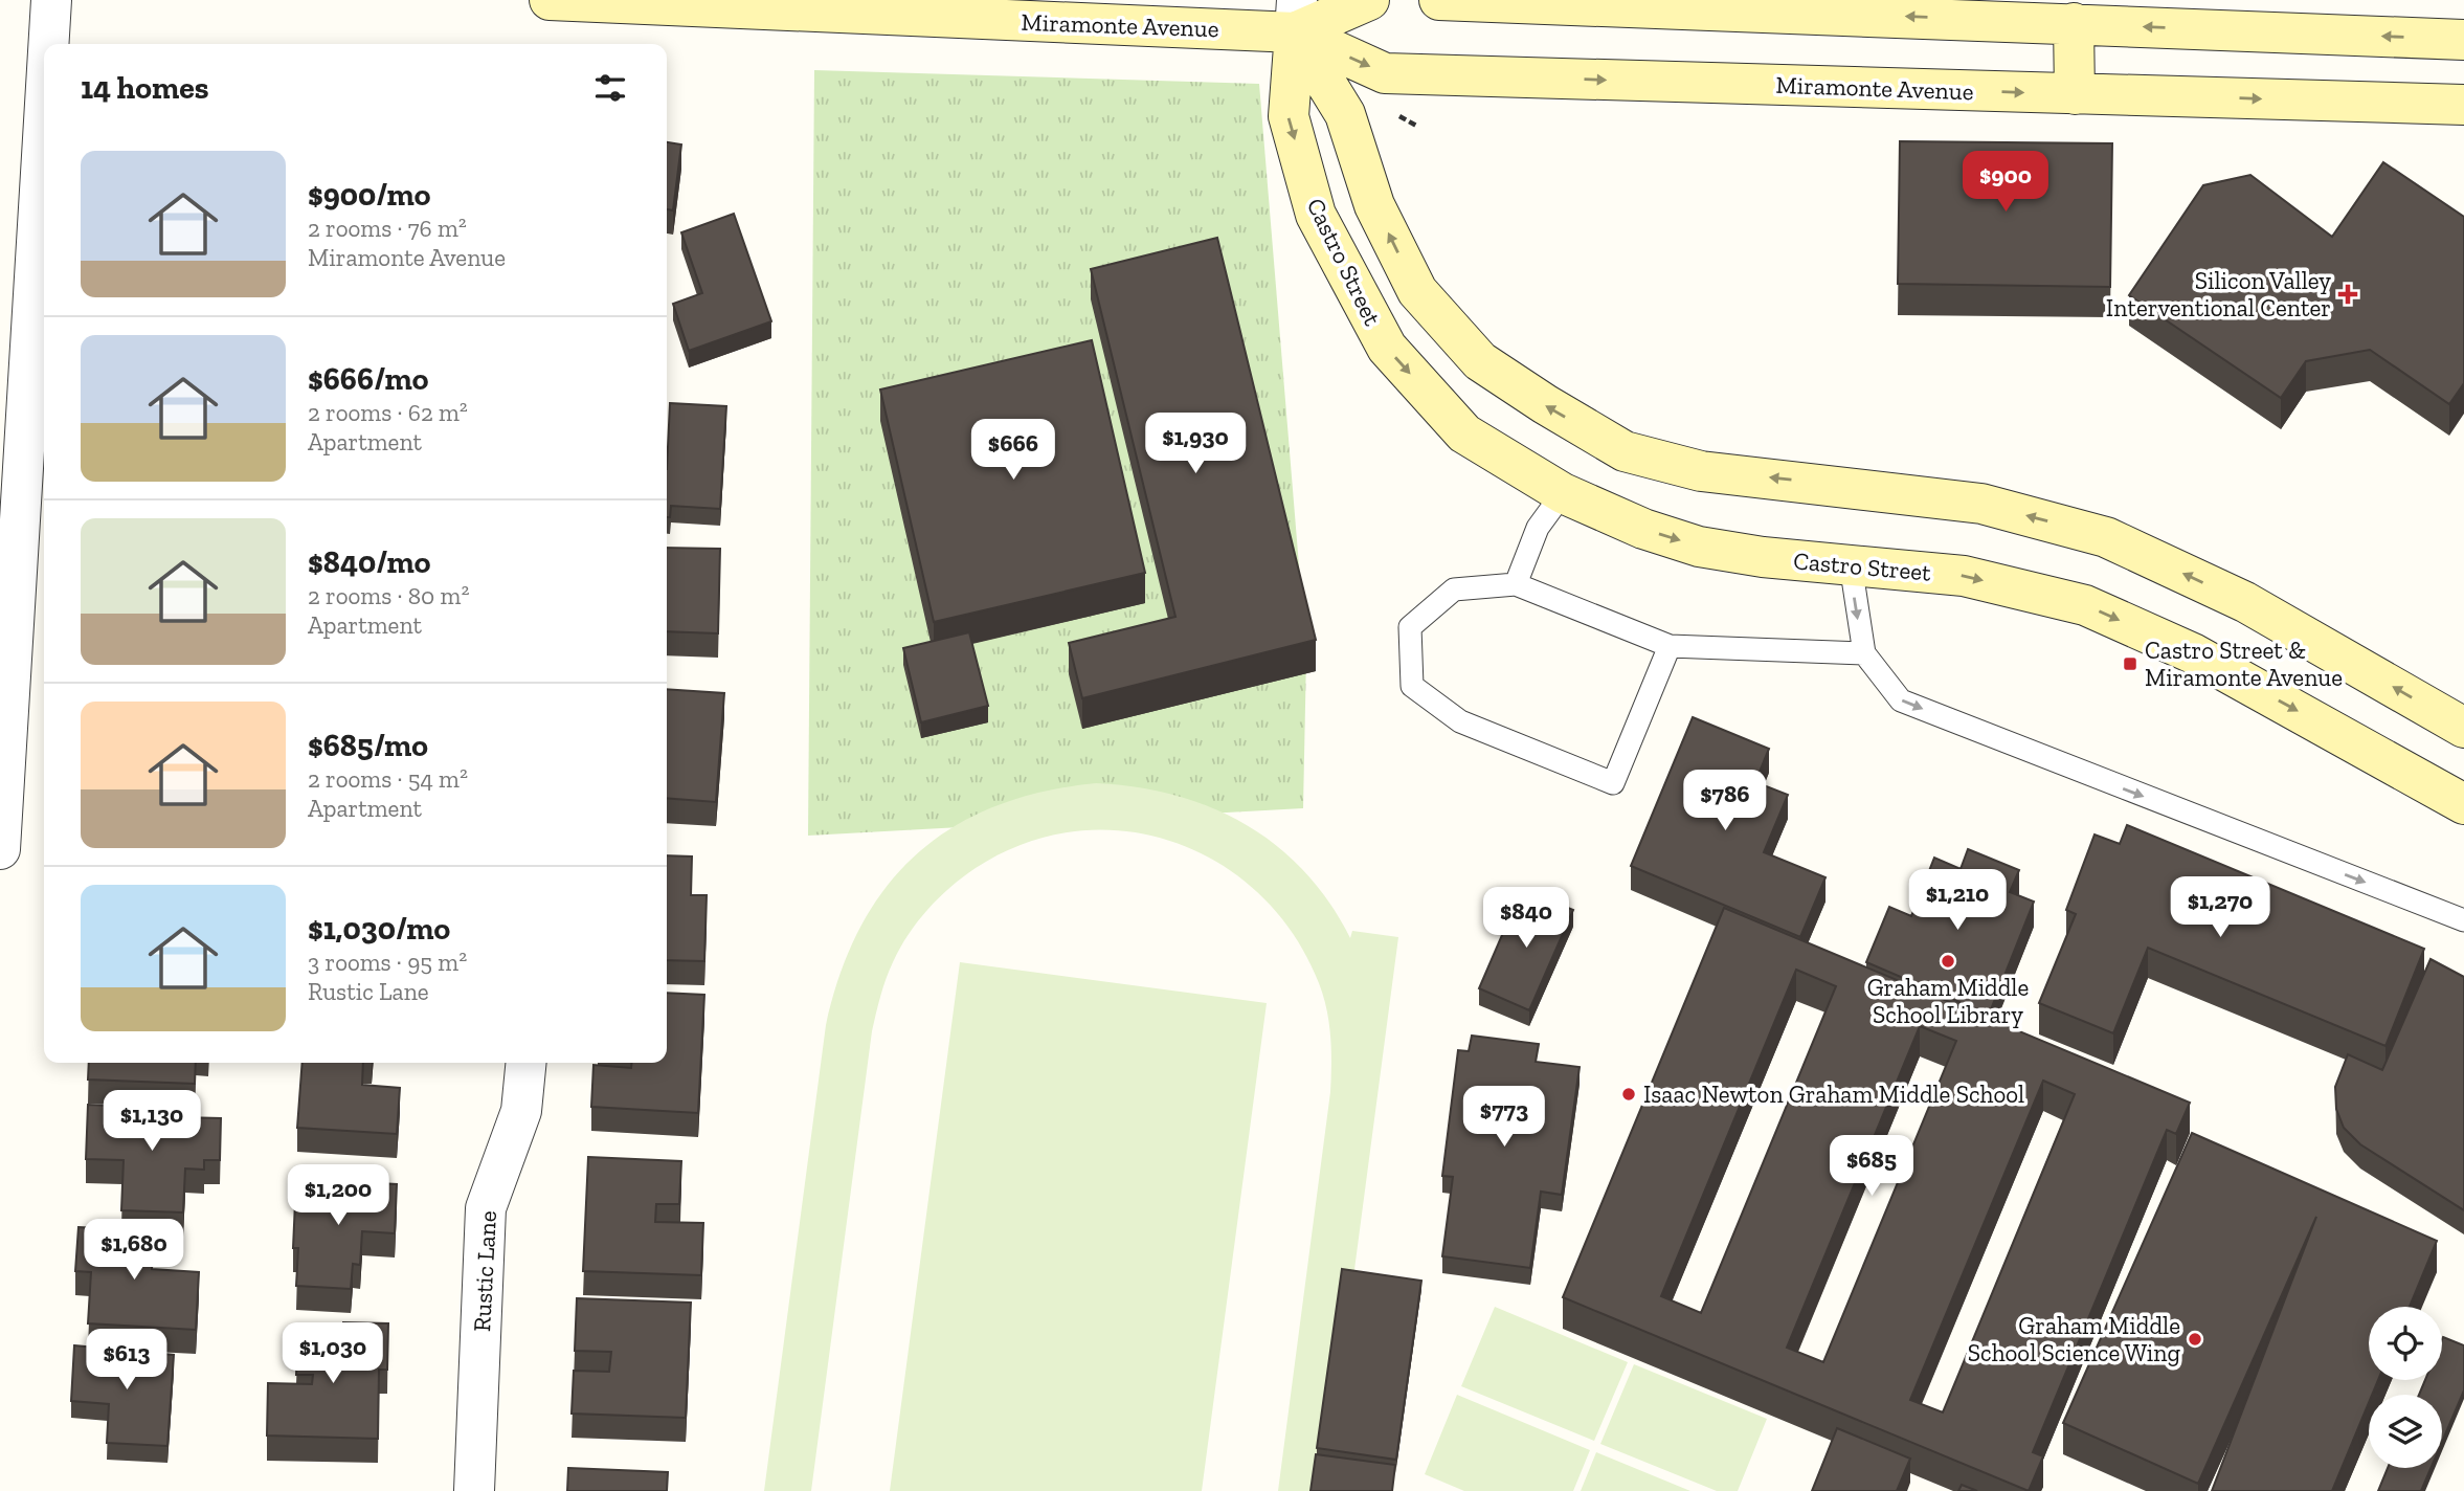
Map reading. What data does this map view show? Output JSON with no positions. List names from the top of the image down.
{
  "streets": {
    "main road": ["Miramonte Avenue", "Castro Street"],
    "street": ["Rustic Lane"]
  },
  "crossings": [
    ["Miramonte Avenue", "Castro Street"]
  ],
  "places": {
    "health": ["Silicon Valley Interventional Center"],
    "transit": ["Castro Street & Miramonte Avenue"],
    "other": ["Graham Middle School Library", "Isaac Newton Graham Middle School", "Graham Middle School Science Wing"]
  },
  "page": {
    "heading": "14 homes",
    "list": [
      {
        "name": "$900/mo",
        "note": "2 rooms · 76 m² · Miramonte Avenue"
      },
      {
        "name": "$666/mo",
        "note": "2 rooms · 62 m² · Apartment"
      },
      {
        "name": "$840/mo",
        "note": "2 rooms · 80 m² · Apartment"
      },
      {
        "name": "$685/mo",
        "note": "2 rooms · 54 m² · Apartment"
      },
      {
        "name": "$1,030/mo",
        "note": "3 rooms · 95 m² · Rustic Lane"
      }
    ],
    "price": [
      "$900",
      "$1,930",
      "$666",
      "$786",
      "$1,210",
      "$1,270",
      "$840",
      "$773",
      "$1,130",
      "$685",
      "$1,200",
      "$1,680",
      "$1,030",
      "$613"
    ]
  }
}
